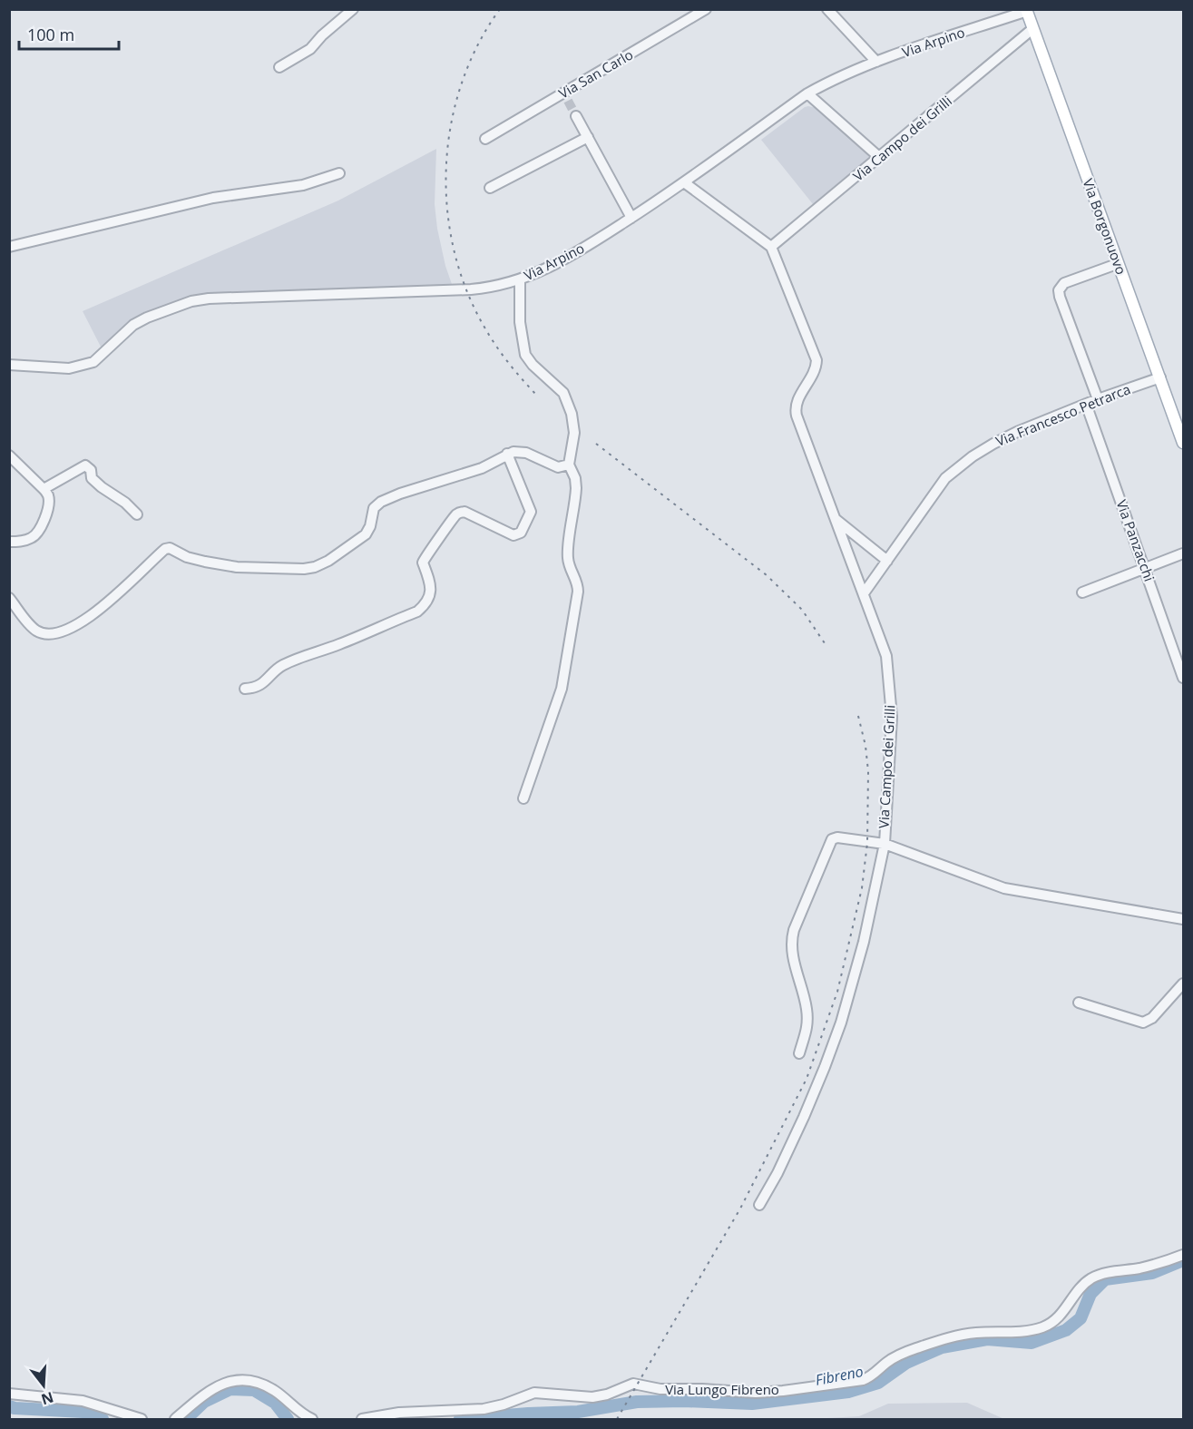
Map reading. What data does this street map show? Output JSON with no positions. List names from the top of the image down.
{
  "streets": {
    "main road": ["Via Borgonuovo"],
    "street": [
      "Via Arpino",
      "Via San Carlo",
      "Via Campo dei Grilli",
      "Via Francesco Petrarca",
      "Via Panzacchi",
      "Via Lungo Fibreno"
    ]
  },
  "crossings": [
    ["Via Arpino", "Via Borgonuovo"],
    ["Via Campo dei Grilli", "Via Borgonuovo"],
    ["Via Campo dei Grilli", "Via Francesco Petrarca"],
    ["Via Borgonuovo", "Via Francesco Petrarca"],
    ["Via Francesco Petrarca", "Via Panzacchi"]
  ],
  "water": ["Fibreno"],
  "scale_bar": "100 m",
  "north": "bottom"
}
